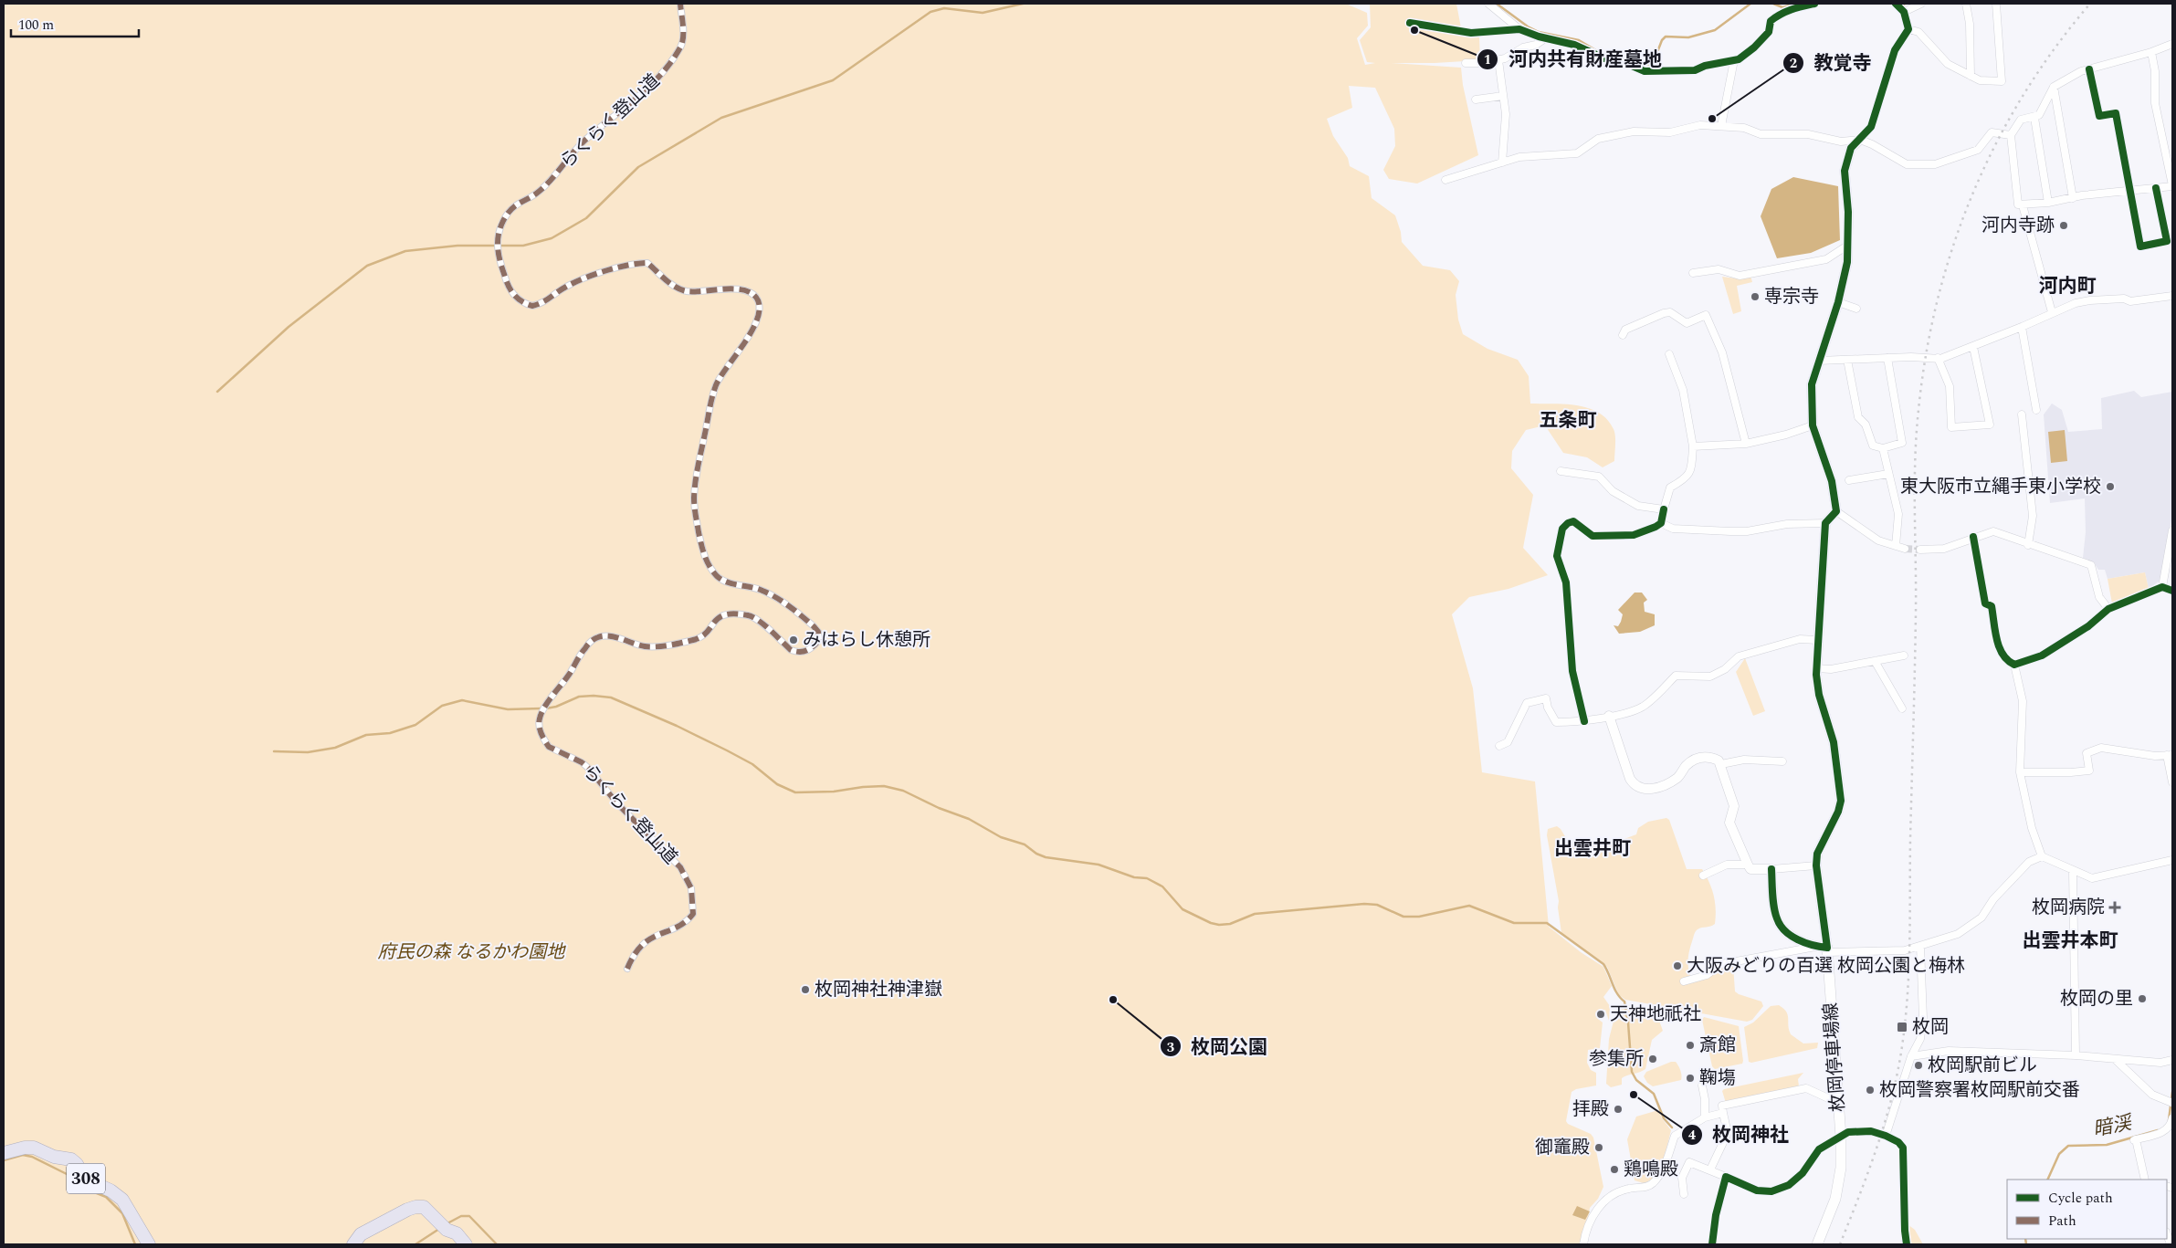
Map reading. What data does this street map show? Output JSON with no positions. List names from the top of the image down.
{
  "streets": {
    "highway": ["308"],
    "main road": ["枚岡停車場線"],
    "street": ["らくらく登山道"]
  },
  "districts": [
    "河内町",
    "五条町",
    "出雲井町",
    "出雲井本町"
  ],
  "water": ["暗渓"],
  "parks": ["府民の森 なるかわ園地"],
  "places": {
    "other": [
      "河内共有財産墓地",
      "教覚寺",
      "河内寺跡",
      "専宗寺",
      "東大阪市立縄手東小学校",
      "みはらし休憩所",
      "大阪みどりの百選 枚岡公園と梅林",
      "枚岡神社神津嶽",
      "枚岡の里",
      "枚岡公園",
      "天神地祇社",
      "斎館",
      "参集所",
      "枚岡駅前ビル",
      "鞠塲",
      "枚岡警察署枚岡駅前交番",
      "枚岡神社",
      "拝殿",
      "御竈殿",
      "鶏鳴殿"
    ],
    "health": ["枚岡病院"],
    "transit": ["枚岡"]
  },
  "legend": ["Cycle path", "Path"],
  "scale_bar": "100 m"
}
